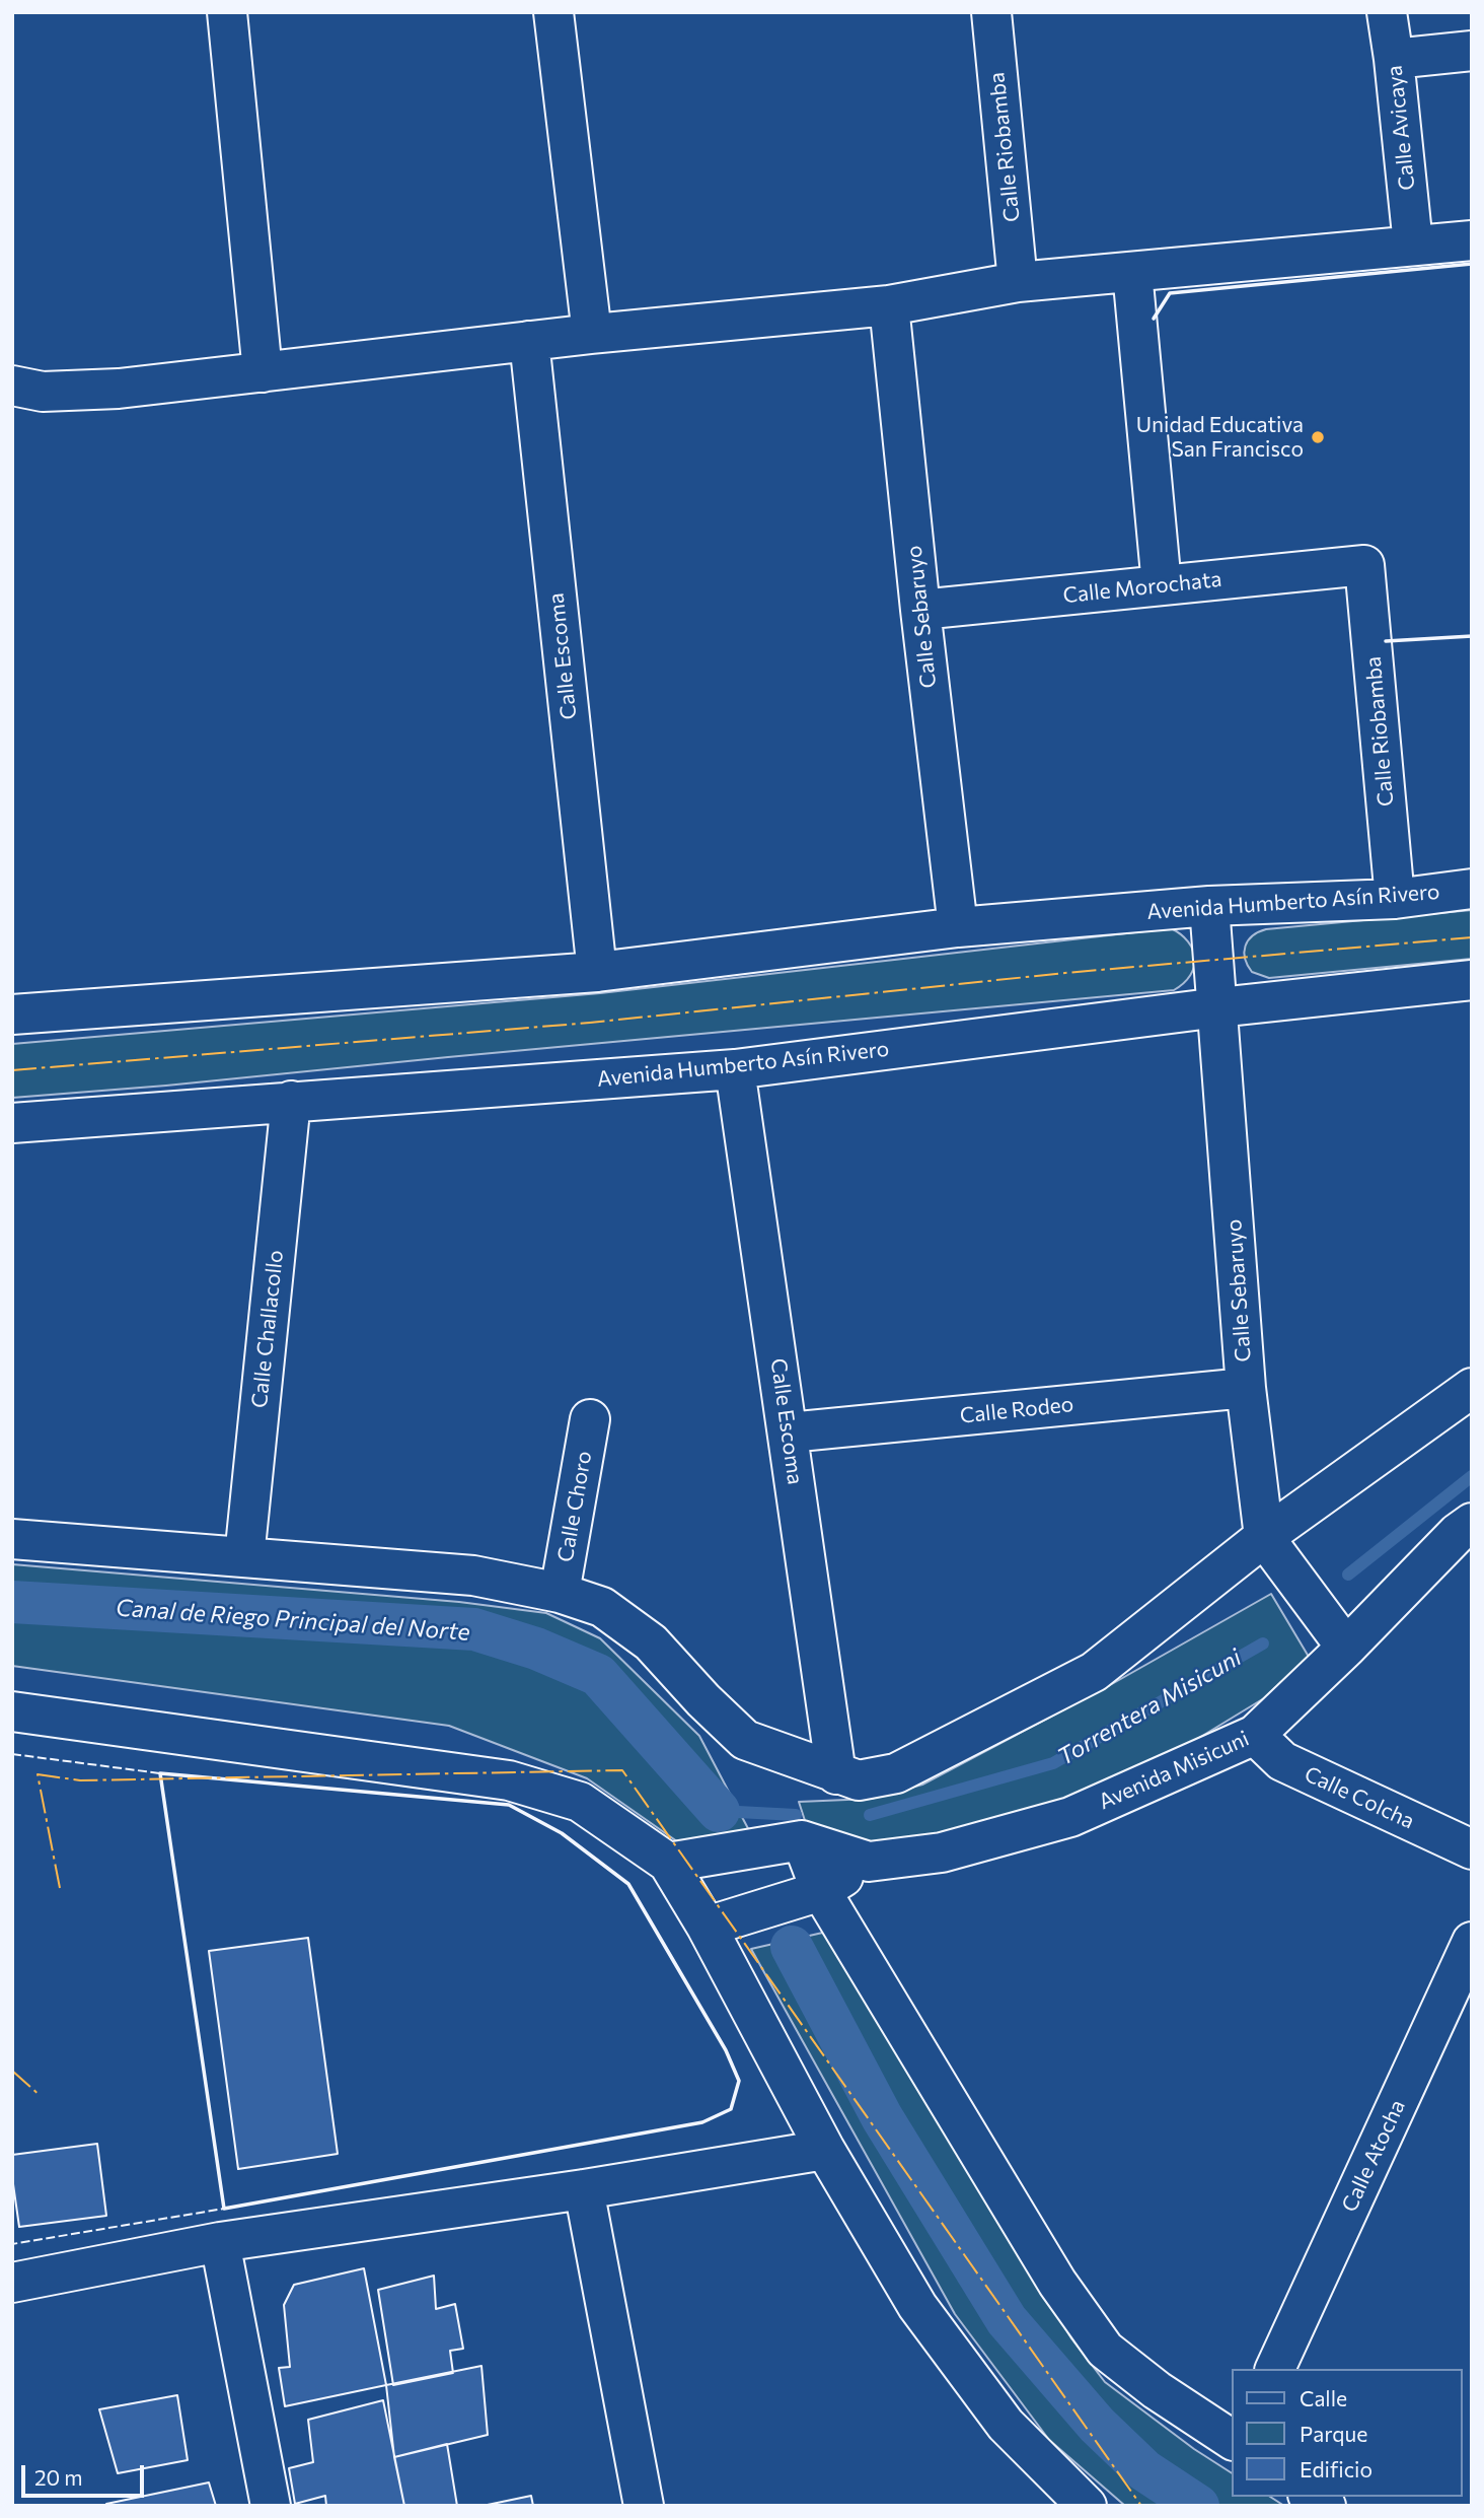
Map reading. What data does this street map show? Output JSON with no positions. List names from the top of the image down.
{
  "streets": {
    "street": [
      "Calle Avicaya",
      "Calle Riobamba",
      "Calle Morochata",
      "Calle Sebaruyo",
      "Calle Escoma",
      "Avenida Humberto Asín Rivero",
      "Calle Challacollo",
      "Calle Rodeo",
      "Calle Choro",
      "Avenida Misicuni",
      "Calle Colcha",
      "Calle Atocha"
    ]
  },
  "crossings": [
    ["Calle Riobamba", "Calle Morochata"],
    ["Calle Riobamba", "Avenida Humberto Asín Rivero"],
    ["Calle Morochata", "Calle Sebaruyo"],
    ["Calle Sebaruyo", "Avenida Humberto Asín Rivero"],
    ["Calle Sebaruyo", "Calle Rodeo"],
    ["Calle Sebaruyo", "Avenida Misicuni"],
    ["Calle Escoma", "Avenida Humberto Asín Rivero"],
    ["Calle Escoma", "Calle Rodeo"],
    ["Avenida Humberto Asín Rivero", "Calle Challacollo"],
    ["Avenida Misicuni", "Calle Colcha"]
  ],
  "water": ["Canal de Riego Principal del Norte", "Torrentera Misicuni"],
  "places": ["Unidad Educativa San Francisco"],
  "legend": ["Calle", "Parque", "Edificio"],
  "scale_bar": "20 m"
}
